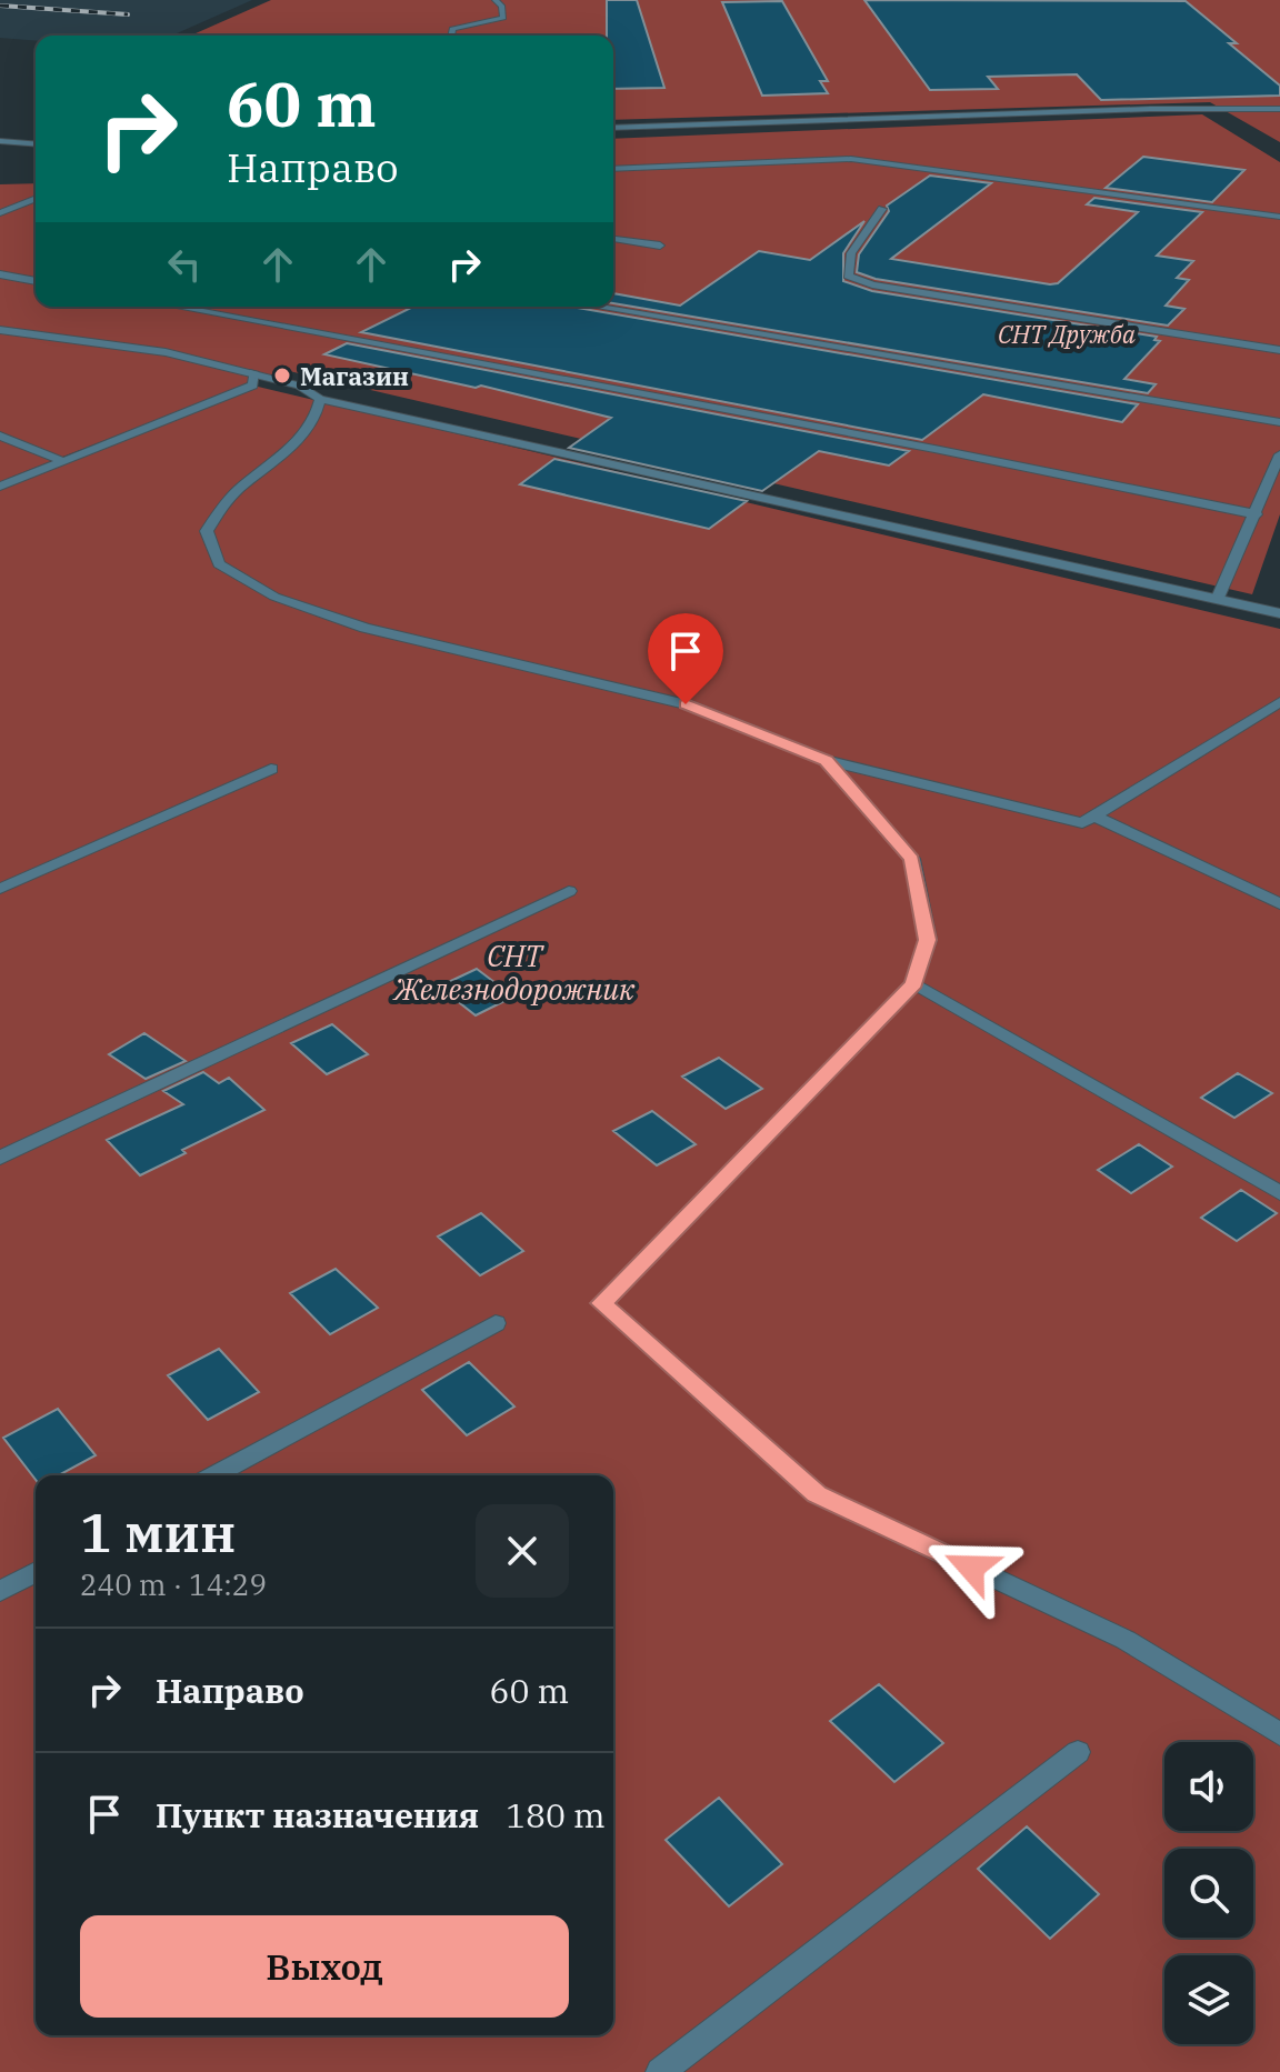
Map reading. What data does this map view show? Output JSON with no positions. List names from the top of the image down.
{
  "parks": ["СНТ Дружба", "СНТ Железнодорожник"],
  "places": ["Магазин"],
  "page": {
    "turn": ["60 m", "Направо"],
    "heading": ["1 мин", "240 m · 14:29"],
    "list": [
      {
        "name": "Направо",
        "value": "60 m"
      },
      {
        "name": "Пункт назначения",
        "value": "180 m"
      }
    ],
    "buttons": "Выход"
  }
}
